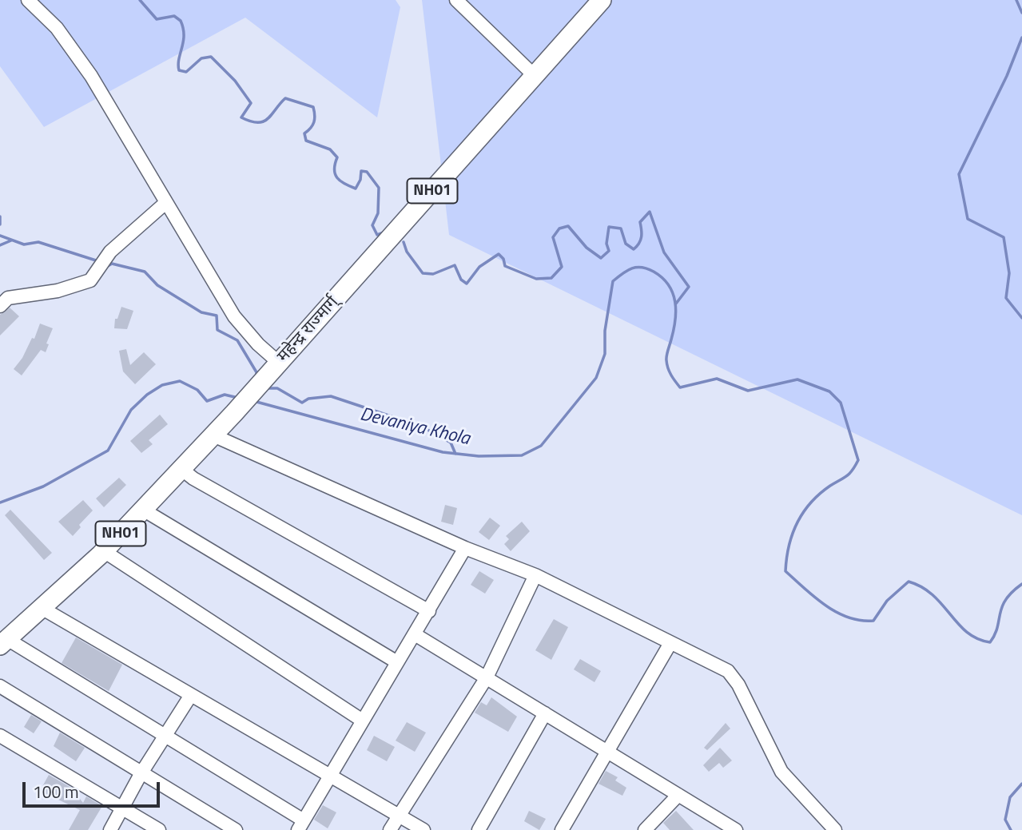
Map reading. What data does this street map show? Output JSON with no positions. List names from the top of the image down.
{
  "streets": {
    "highway": ["NH01", "महेन्द्र राज्मार्ग्"]
  },
  "water": ["Devaniya Khola"],
  "scale_bar": "100 m"
}
